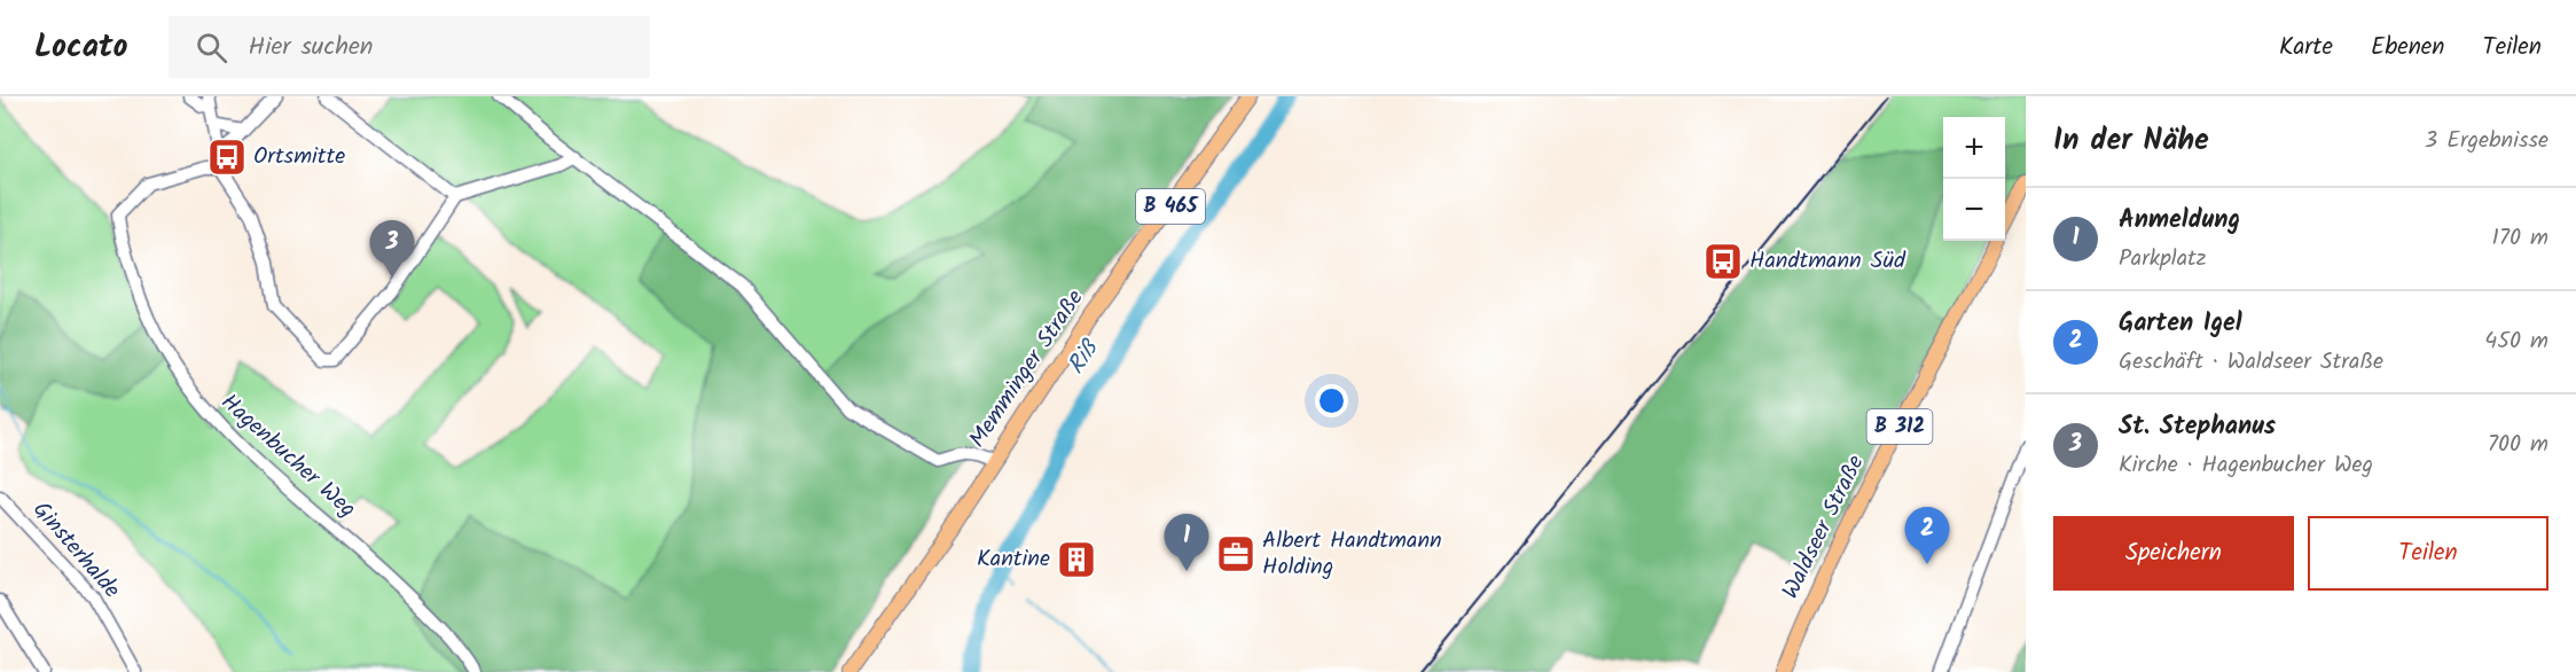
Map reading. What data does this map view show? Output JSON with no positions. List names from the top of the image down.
{
  "streets": {
    "main road": [
      "B 465",
      "Memminger Straße",
      "B 312",
      "Waldseer Straße"
    ],
    "street": ["Hagenbucher Weg", "Ginsterhalde"]
  },
  "water": ["Riß"],
  "places": {
    "bus stop": ["Ortsmitte", "Handtmann Süd"],
    "office": ["Albert Handtmann Holding"],
    "building": ["Kantine"]
  },
  "page": {
    "header": "Locato",
    "search": "Hier suchen",
    "nav": ["Karte", "Ebenen", "Teilen"],
    "heading": ["In der Nähe", "3 Ergebnisse"],
    "map_buttons": ["+", "−"],
    "list": [
      {
        "mark": "1",
        "name": "Anmeldung",
        "note": "Parkplatz",
        "value": "170 m"
      },
      {
        "mark": "2",
        "name": "Garten Igel",
        "note": "Geschäft · Waldseer Straße",
        "value": "450 m"
      },
      {
        "mark": "3",
        "name": "St. Stephanus",
        "note": "Kirche · Hagenbucher Weg",
        "value": "700 m"
      }
    ],
    "pins": ["3", "2", "1"],
    "buttons": ["Speichern", "Teilen"]
  }
}
